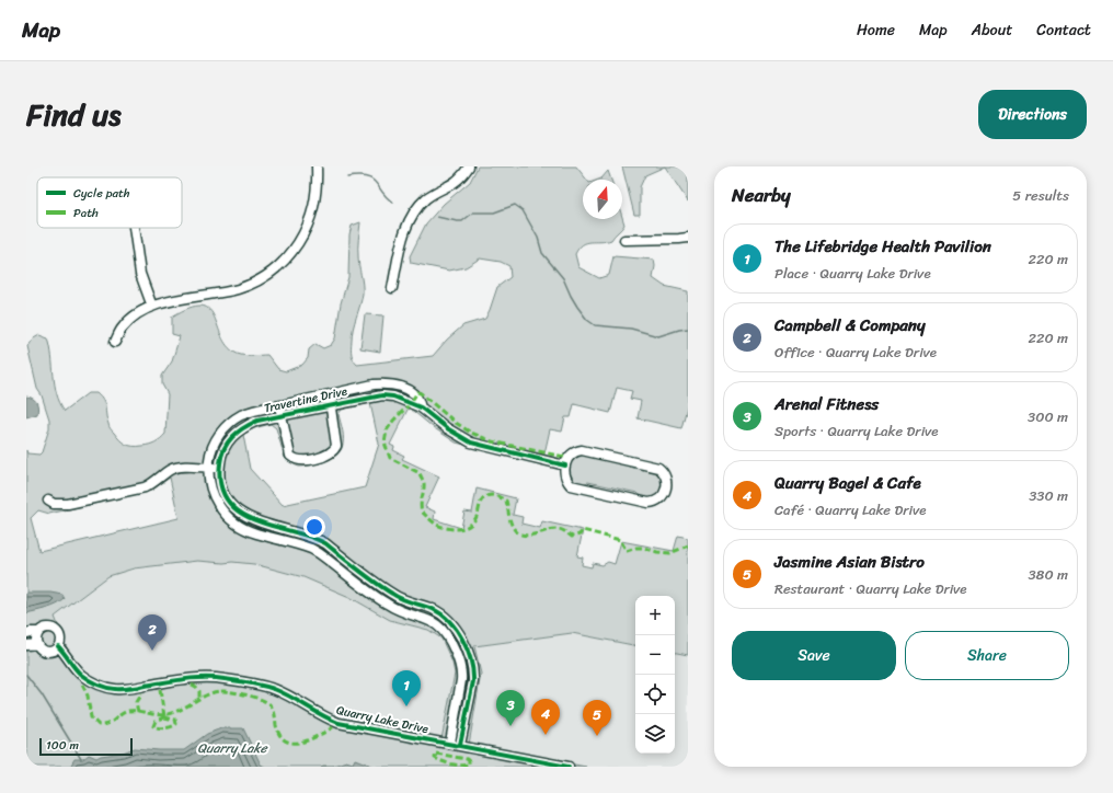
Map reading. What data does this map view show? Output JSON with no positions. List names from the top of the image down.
{
  "streets": {
    "street": ["Travertine Drive", "Quarry Lake Drive"]
  },
  "crossings": [
    ["Travertine Drive", "Quarry Lake Drive"]
  ],
  "water": ["Quarry Lake"],
  "legend": ["Cycle path", "Path"],
  "scale_bar": "100 m",
  "north": "top",
  "page": {
    "header": "Map",
    "nav": [
      "Home",
      "Map",
      "About",
      "Contact"
    ],
    "title": "Find us",
    "buttons": [
      "Directions",
      ["Save", "Share"]
    ],
    "heading": ["Nearby", "5 results"],
    "list": [
      {
        "mark": "1",
        "name": "The Lifebridge Health Pavilion",
        "note": "Place · Quarry Lake Drive",
        "value": "220 m"
      },
      {
        "mark": "2",
        "name": "Campbell & Company",
        "note": "Office · Quarry Lake Drive",
        "value": "220 m"
      },
      {
        "mark": "3",
        "name": "Arenal Fitness",
        "note": "Sports · Quarry Lake Drive",
        "value": "300 m"
      },
      {
        "mark": "4",
        "name": "Quarry Bagel & Cafe",
        "note": "Café · Quarry Lake Drive",
        "value": "330 m"
      },
      {
        "mark": "5",
        "name": "Jasmine Asian Bistro",
        "note": "Restaurant · Quarry Lake Drive",
        "value": "380 m"
      }
    ],
    "map_buttons": ["+", "−"],
    "pins": [
      "2",
      "1",
      "3",
      "4",
      "5"
    ],
    "scale": "100 m"
  }
}
